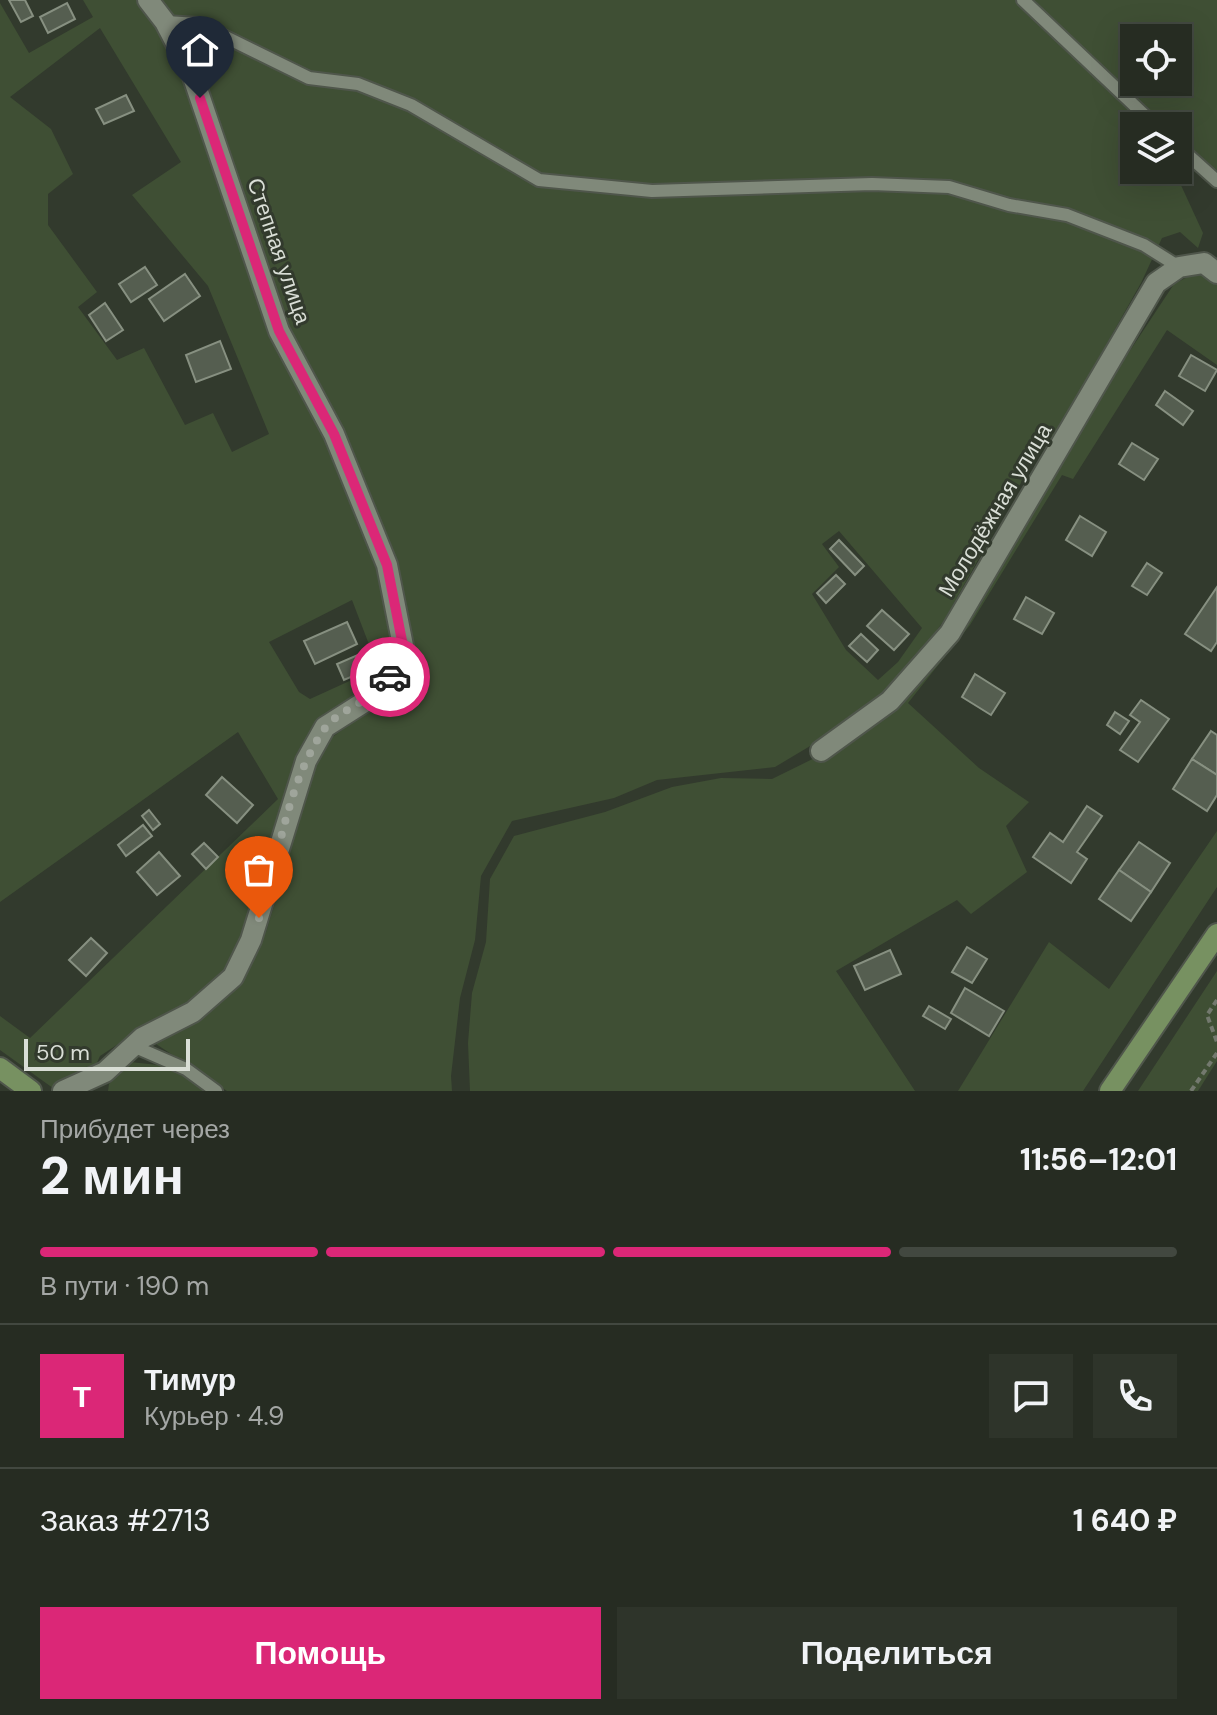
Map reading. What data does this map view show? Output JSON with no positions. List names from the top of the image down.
{
  "streets": {
    "street": ["Степная улица", "Молодёжная улица"]
  },
  "scale_bar": "50 m",
  "page": {
    "scale": "50 m",
    "heading": ["2 мин", "Прибудет через", "11:56–12:01"],
    "panel": [
      "Тимур",
      "Курьер · 4.9",
      "Заказ #2713",
      "1 640 ₽"
    ],
    "bar": "В пути · 190 m",
    "round": "Т",
    "buttons": ["Помощь", "Поделиться"]
  }
}
